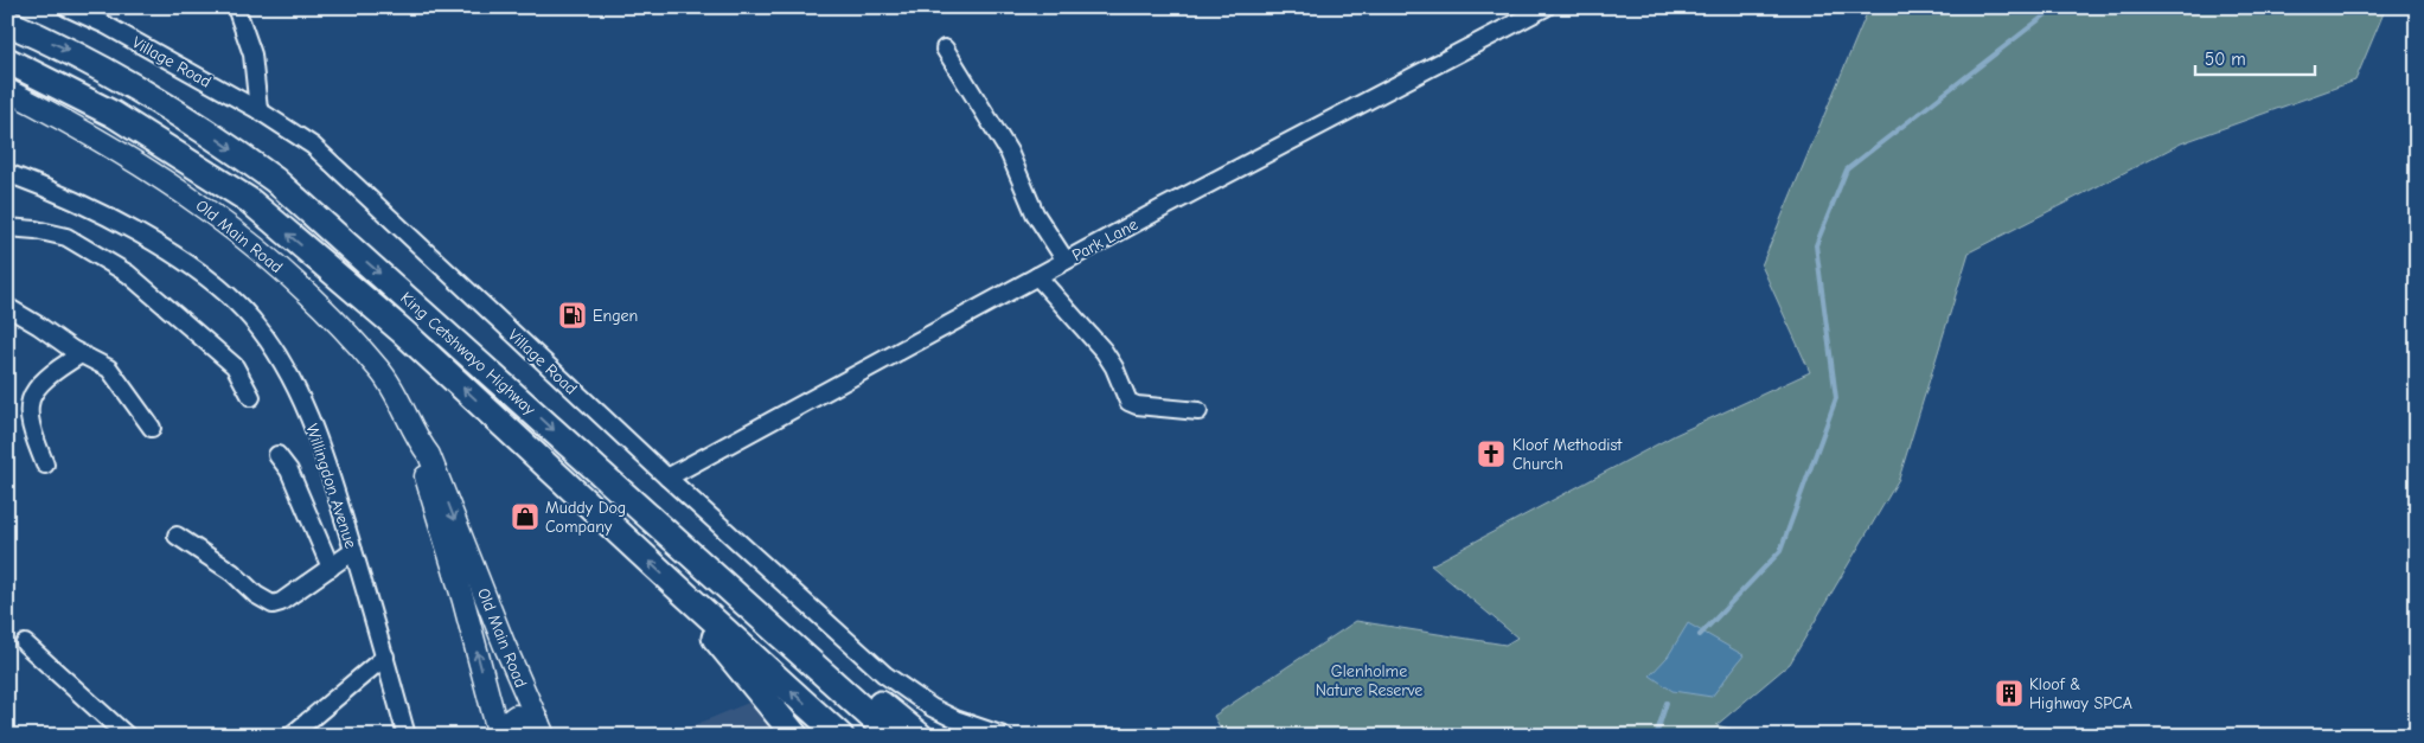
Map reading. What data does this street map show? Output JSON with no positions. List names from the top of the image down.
{
  "streets": {
    "highway": ["King Cetshwayo Highway"],
    "main road": ["Old Main Road"],
    "street": ["Village Road", "Park Lane", "Willingdon Avenue"]
  },
  "crossings": [
    ["Village Road", "Park Lane"]
  ],
  "parks": ["Glenholme Nature Reserve"],
  "places": {
    "fuel station": ["Engen"],
    "church": ["Kloof Methodist Church"],
    "shop": ["Muddy Dog Company"],
    "building": ["Kloof & Highway SPCA"]
  },
  "scale_bar": "50 m"
}
